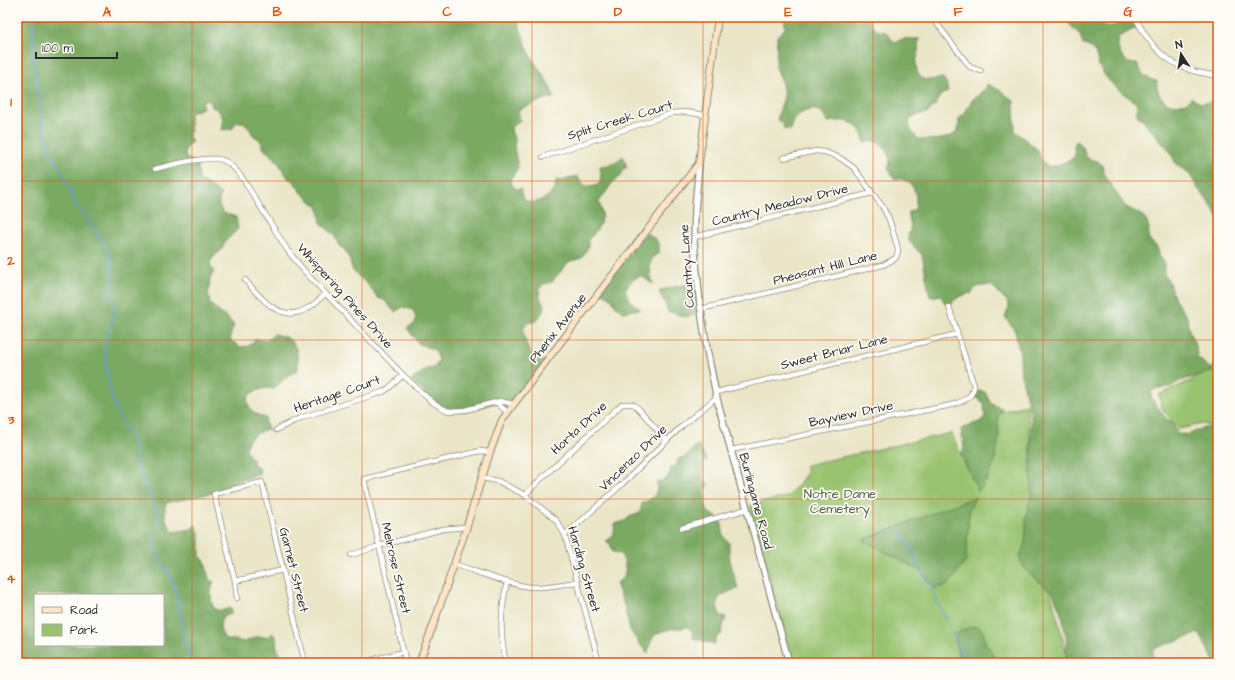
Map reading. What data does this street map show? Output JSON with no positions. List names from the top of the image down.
{
  "streets": {
    "main road": ["Phenix Avenue"],
    "street": [
      "Split Creek Court",
      "Country Meadow Drive",
      "Country Lane",
      "Pheasant Hill Lane",
      "Whispering Pines Drive",
      "Sweet Briar Lane",
      "Heritage Court",
      "Bayview Drive",
      "Horta Drive",
      "Vincenzo Drive",
      "Burlingame Road",
      "Melrose Street",
      "Harding Street",
      "Garnet Street"
    ]
  },
  "crossings": [
    ["Country Meadow Drive", "Country Lane"],
    ["Country Meadow Drive", "Pheasant Hill Lane"],
    ["Country Lane", "Pheasant Hill Lane"],
    ["Country Lane", "Phenix Avenue"],
    ["Country Lane", "Burlingame Road"],
    ["Whispering Pines Drive", "Phenix Avenue"],
    ["Whispering Pines Drive", "Heritage Court"],
    ["Phenix Avenue", "Melrose Street"],
    ["Phenix Avenue", "Harding Street"],
    ["Sweet Briar Lane", "Bayview Drive"],
    ["Sweet Briar Lane", "Vincenzo Drive"],
    ["Sweet Briar Lane", "Burlingame Road"],
    ["Bayview Drive", "Burlingame Road"],
    ["Horta Drive", "Vincenzo Drive"],
    ["Horta Drive", "Harding Street"],
    ["Vincenzo Drive", "Burlingame Road"],
    ["Vincenzo Drive", "Harding Street"]
  ],
  "parks": ["Notre Dame Cemetery"],
  "legend": ["Road", "Park"],
  "scale_bar": "100 m",
  "north": "top",
  "grid": {
    "columns": [
      "A",
      "B",
      "C",
      "D",
      "E",
      "F",
      "G"
    ],
    "rows": [
      "1",
      "2",
      "3",
      "4"
    ]
  }
}
